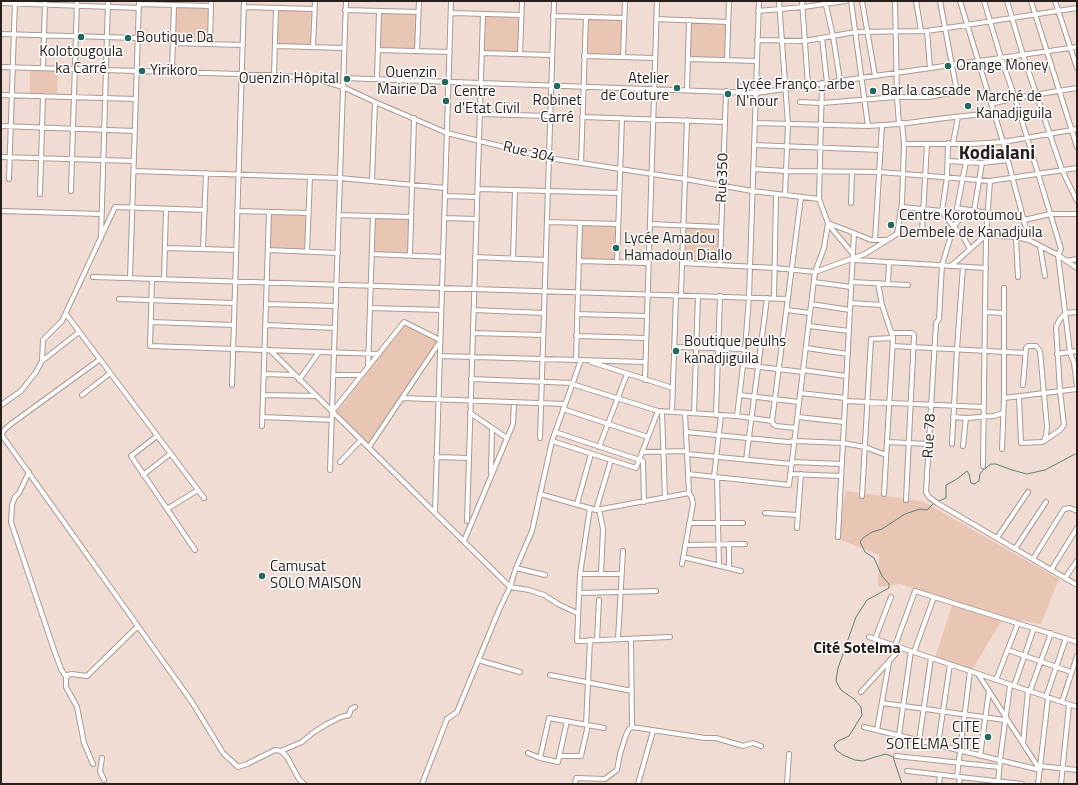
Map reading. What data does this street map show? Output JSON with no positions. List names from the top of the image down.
{
  "streets": {
    "street": ["Rue 304", "Rue350", "Rue 78"]
  },
  "crossings": [
    ["Rue 304", "Rue350"]
  ],
  "districts": ["Kodialani", "Cité Sotelma"],
  "places": [
    "Kolotougoula ka Carré",
    "Boutique Da",
    "Orange Money",
    "Yirikoro",
    "Ouenzin Hôpital",
    "Ouenzin Mairie Da",
    "Robinet Carré",
    "Atelier de Couture",
    "Bar la cascade",
    "Lycée Franço_arbe N'nour",
    "Centre d'Etat Civil",
    "Marché de Kanadjiguila",
    "Centre Korotoumou Dembele de Kanadjuila",
    "Lycée Amadou Hamadoun Diallo",
    "Boutique peulhs kanadjiguila",
    "Camusat SOLO MAISON",
    "CITE SOTELMA SITE"
  ]
}
